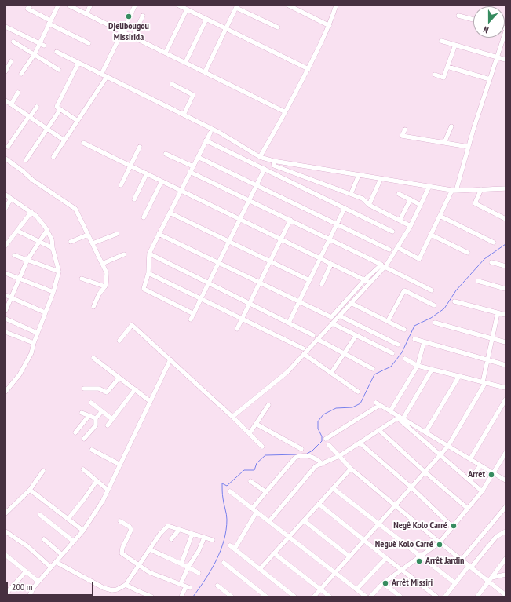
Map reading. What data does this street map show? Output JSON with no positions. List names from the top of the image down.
{
  "places": [
    "Djelibougou Missirida",
    "Arret",
    "Negê Kolo Carré",
    "Neguè Kolo Carré",
    "Arrêt Jardin",
    "Arrêt Missiri"
  ],
  "scale_bar": "200 m",
  "north": "bottom"
}
